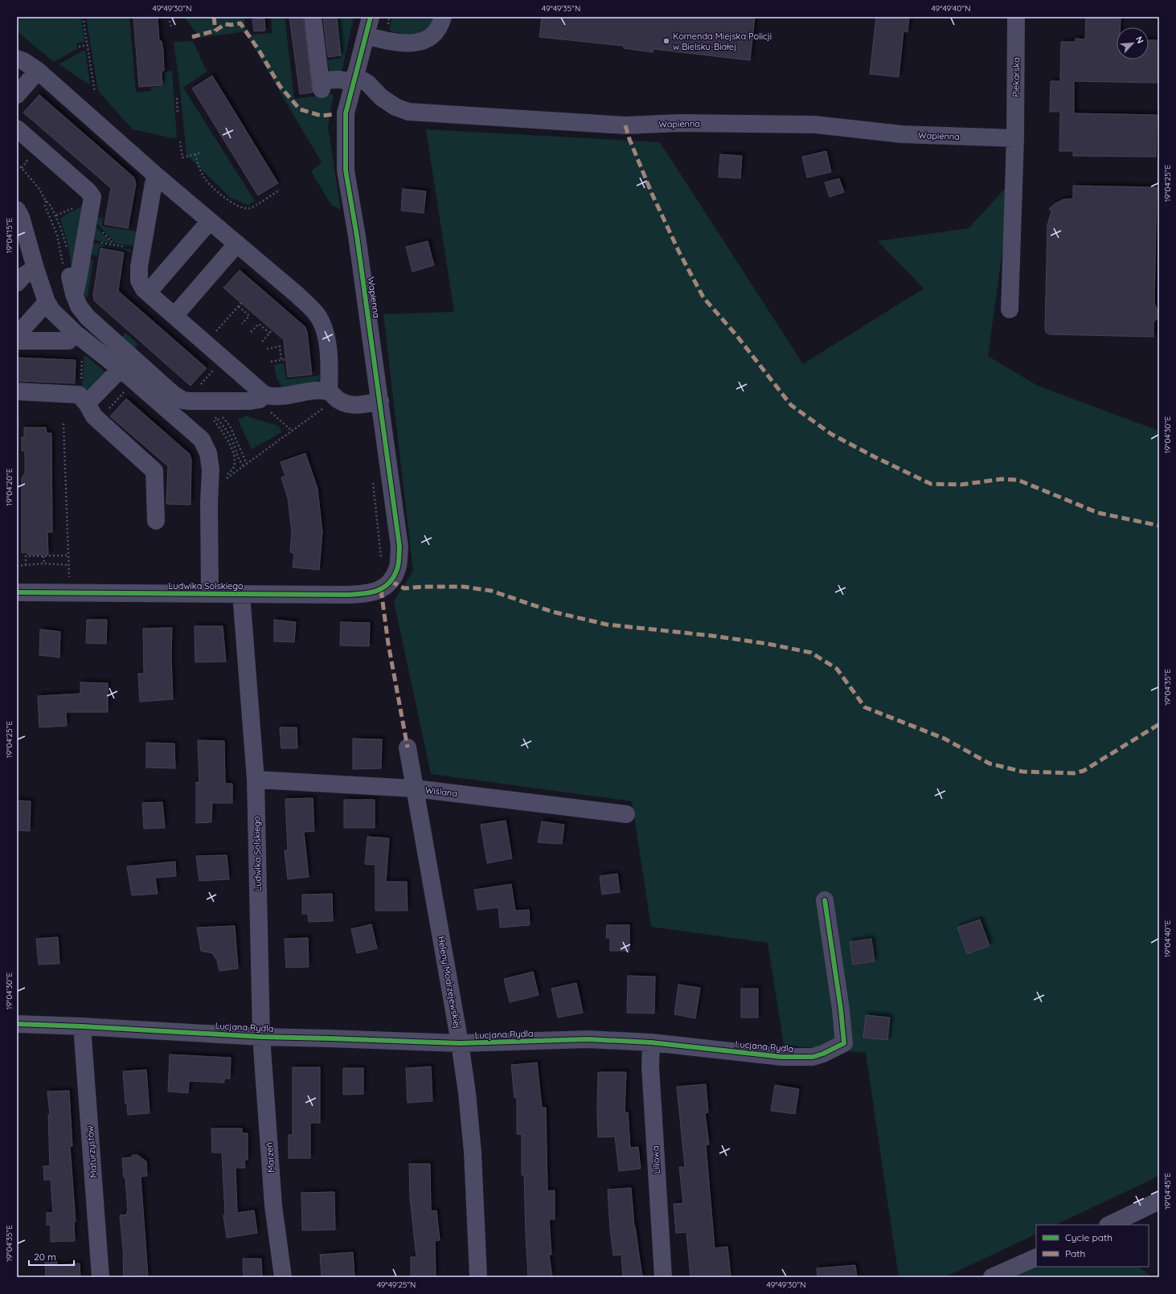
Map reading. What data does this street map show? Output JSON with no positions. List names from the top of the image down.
{
  "streets": {
    "street": [
      "Piekarska",
      "Wapienna",
      "Ludwika Solskiego",
      "Wiślana",
      "Heleny Modrzejewskiej",
      "Lucjana Rydla",
      "Maturzystów",
      "Marzeń",
      "Liliowa"
    ]
  },
  "crossings": [
    ["Piekarska", "Wapienna"],
    ["Wapienna", "Ludwika Solskiego"],
    ["Ludwika Solskiego", "Wiślana"],
    ["Ludwika Solskiego", "Lucjana Rydla"],
    ["Ludwika Solskiego", "Marzeń"],
    ["Wiślana", "Heleny Modrzejewskiej"],
    ["Heleny Modrzejewskiej", "Lucjana Rydla"],
    ["Lucjana Rydla", "Maturzystów"],
    ["Lucjana Rydla", "Marzeń"],
    ["Lucjana Rydla", "Liliowa"]
  ],
  "places": ["Komenda Miejska Policji w Bielsku-Białej"],
  "legend": ["Cycle path", "Path"],
  "scale_bar": "20 m",
  "north": "top right",
  "coordinates": [
    "49°49'30\"N",
    "49°49'35\"N",
    "49°49'40\"N",
    "19°04'25\"E",
    "19°04'15\"E",
    "19°04'30\"E",
    "19°04'20\"E",
    "19°04'35\"E",
    "19°04'40\"E",
    "19°04'45\"E",
    "49°49'25\"N"
  ]
}
